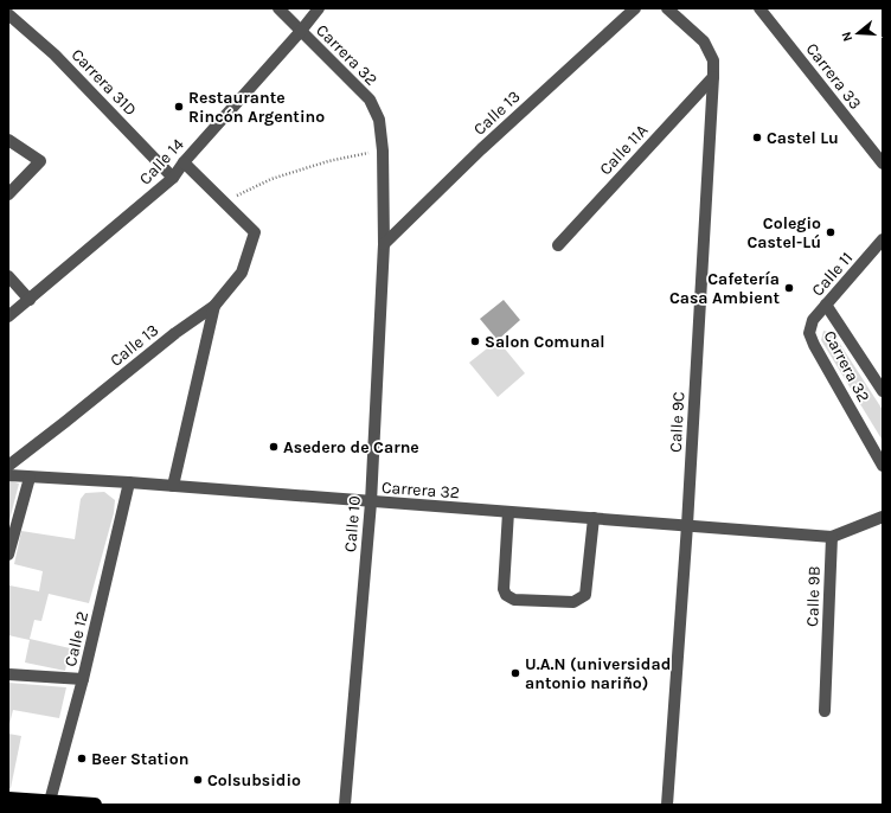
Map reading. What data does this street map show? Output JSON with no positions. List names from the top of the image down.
{
  "streets": {
    "street": [
      "Carrera 32",
      "Carrera 33",
      "Carrera 31D",
      "Calle 13",
      "Calle 11A",
      "Calle 14",
      "Calle 11",
      "Calle 9C",
      "Calle 10",
      "Calle 9B",
      "Calle 12"
    ]
  },
  "crossings": [
    ["Carrera 32", "Calle 13"],
    ["Carrera 32", "Calle 14"],
    ["Carrera 32", "Calle 11"],
    ["Carrera 32", "Calle 9C"],
    ["Carrera 32", "Calle 10"],
    ["Carrera 32", "Calle 9B"],
    ["Carrera 32", "Calle 12"],
    ["Carrera 31D", "Calle 14"],
    ["Calle 13", "Calle 10"],
    ["Calle 11A", "Calle 9C"]
  ],
  "places": [
    "Restaurante Rincón Argentino",
    "Castel Lu",
    "Colegio Castel-Lú",
    "Cafetería Casa Ambient",
    "Salon Comunal",
    "Asedero de Carne",
    "U.A.N (universidad antonio nariño)",
    "Beer Station",
    "Colsubsidio"
  ],
  "north": "left"
}
